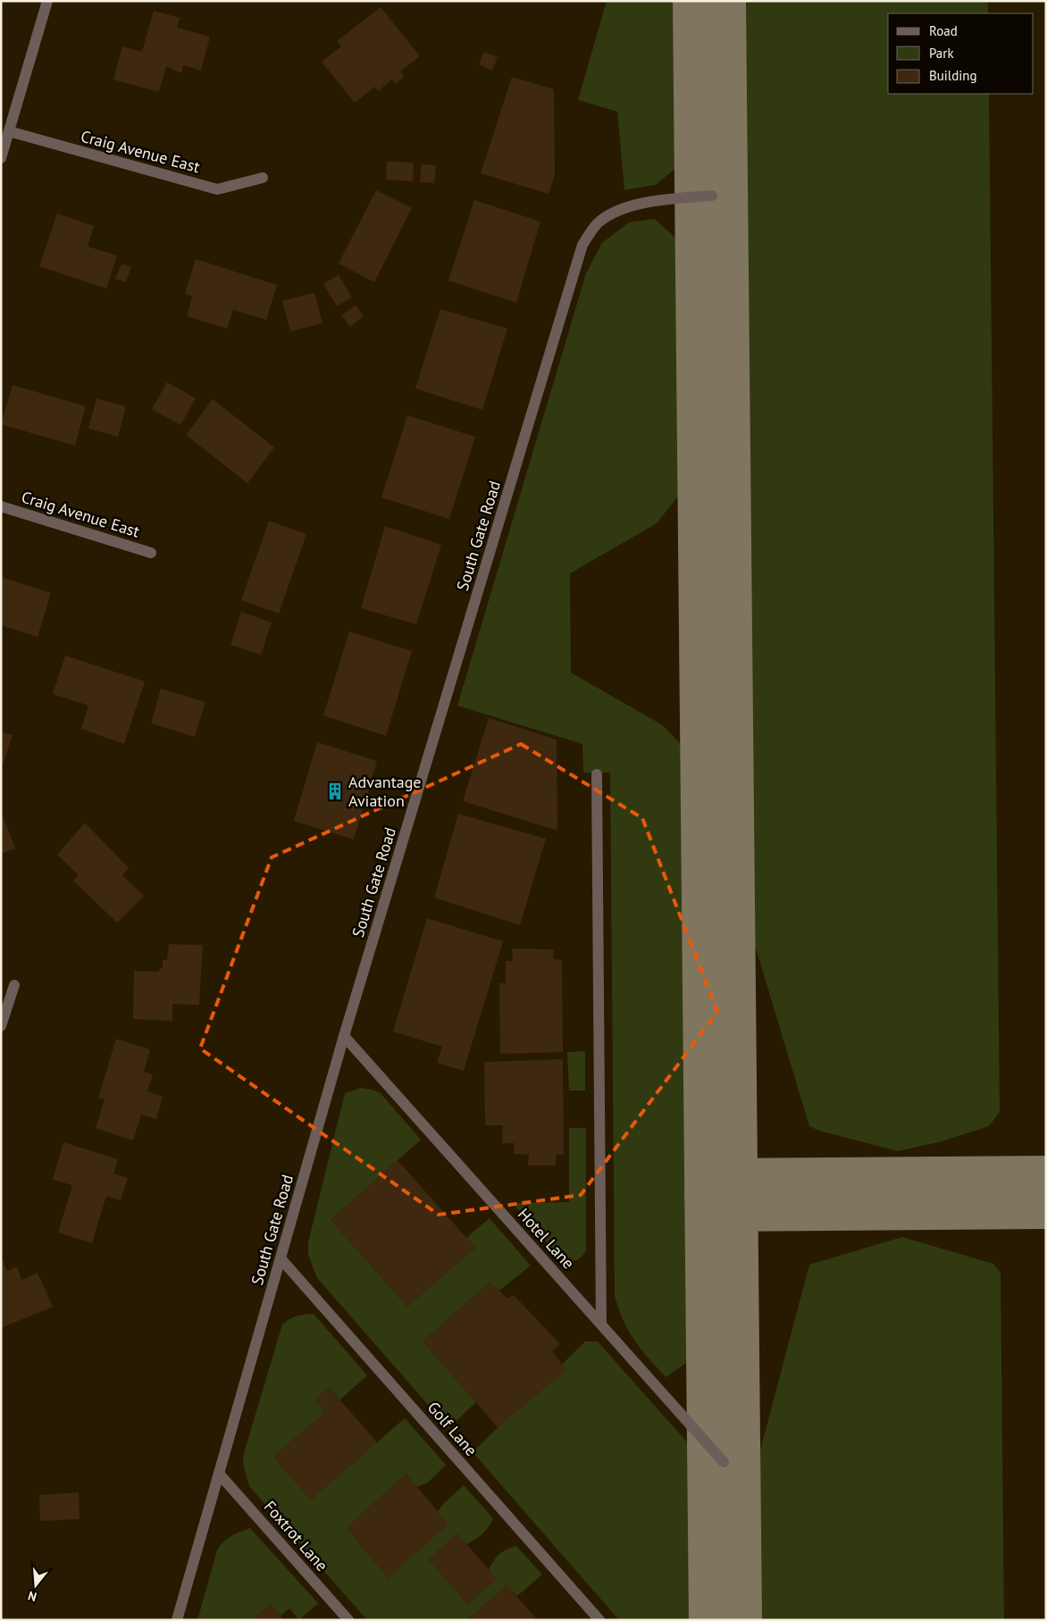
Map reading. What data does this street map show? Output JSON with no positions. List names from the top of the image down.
{
  "streets": {
    "street": [
      "Craig Avenue East",
      "South Gate Road",
      "Hotel Lane",
      "Golf Lane",
      "Foxtrot Lane"
    ]
  },
  "crossings": [
    ["South Gate Road", "Hotel Lane"],
    ["South Gate Road", "Golf Lane"],
    ["South Gate Road", "Foxtrot Lane"]
  ],
  "places": {
    "building": ["Advantage Aviation"]
  },
  "legend": ["Road", "Park", "Building"],
  "north": "bottom"
}
